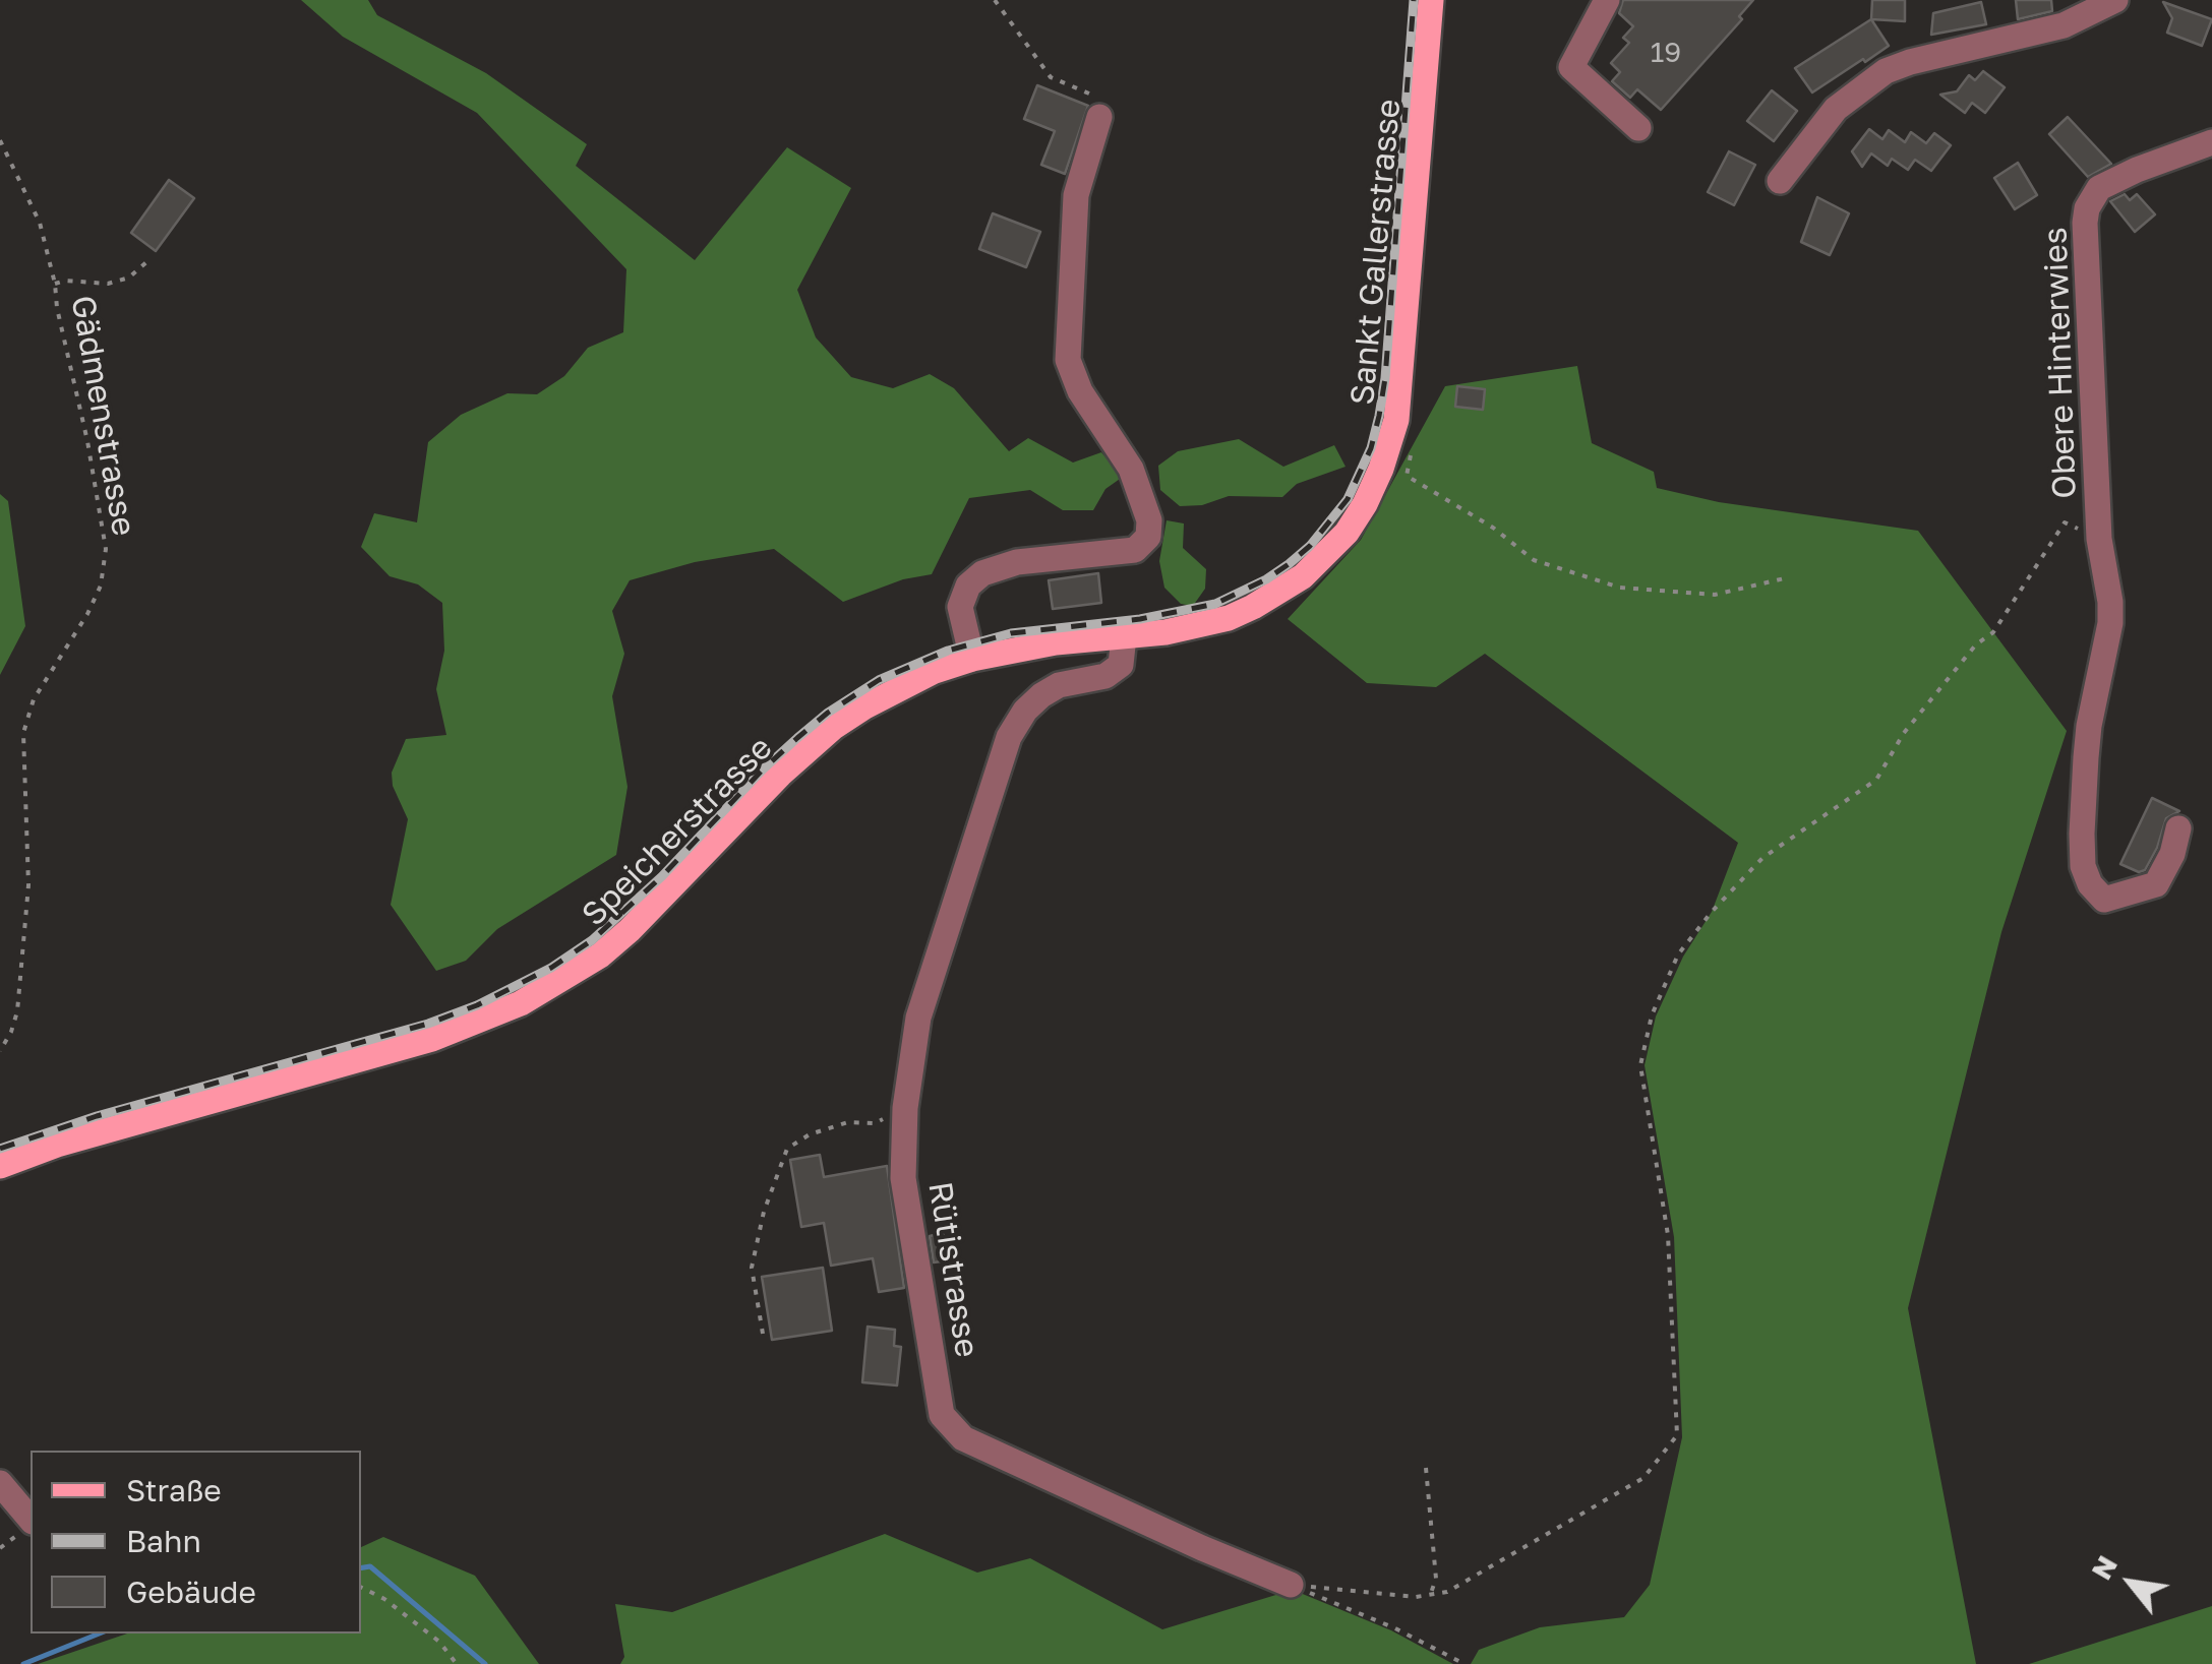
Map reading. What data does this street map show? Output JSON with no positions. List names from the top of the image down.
{
  "streets": {
    "main road": ["Sankt Gallerstrasse", "Speicherstrasse"],
    "street": ["Obere Hinterwies", "Rütistrasse"],
    "path": ["Gädmenstrasse"]
  },
  "crossings": [
    ["Sankt Gallerstrasse", "Speicherstrasse"],
    ["Speicherstrasse", "Rütistrasse"]
  ],
  "house_numbers": ["19"],
  "legend": ["Straße", "Bahn", "Gebäude"],
  "north": "top left"
}
